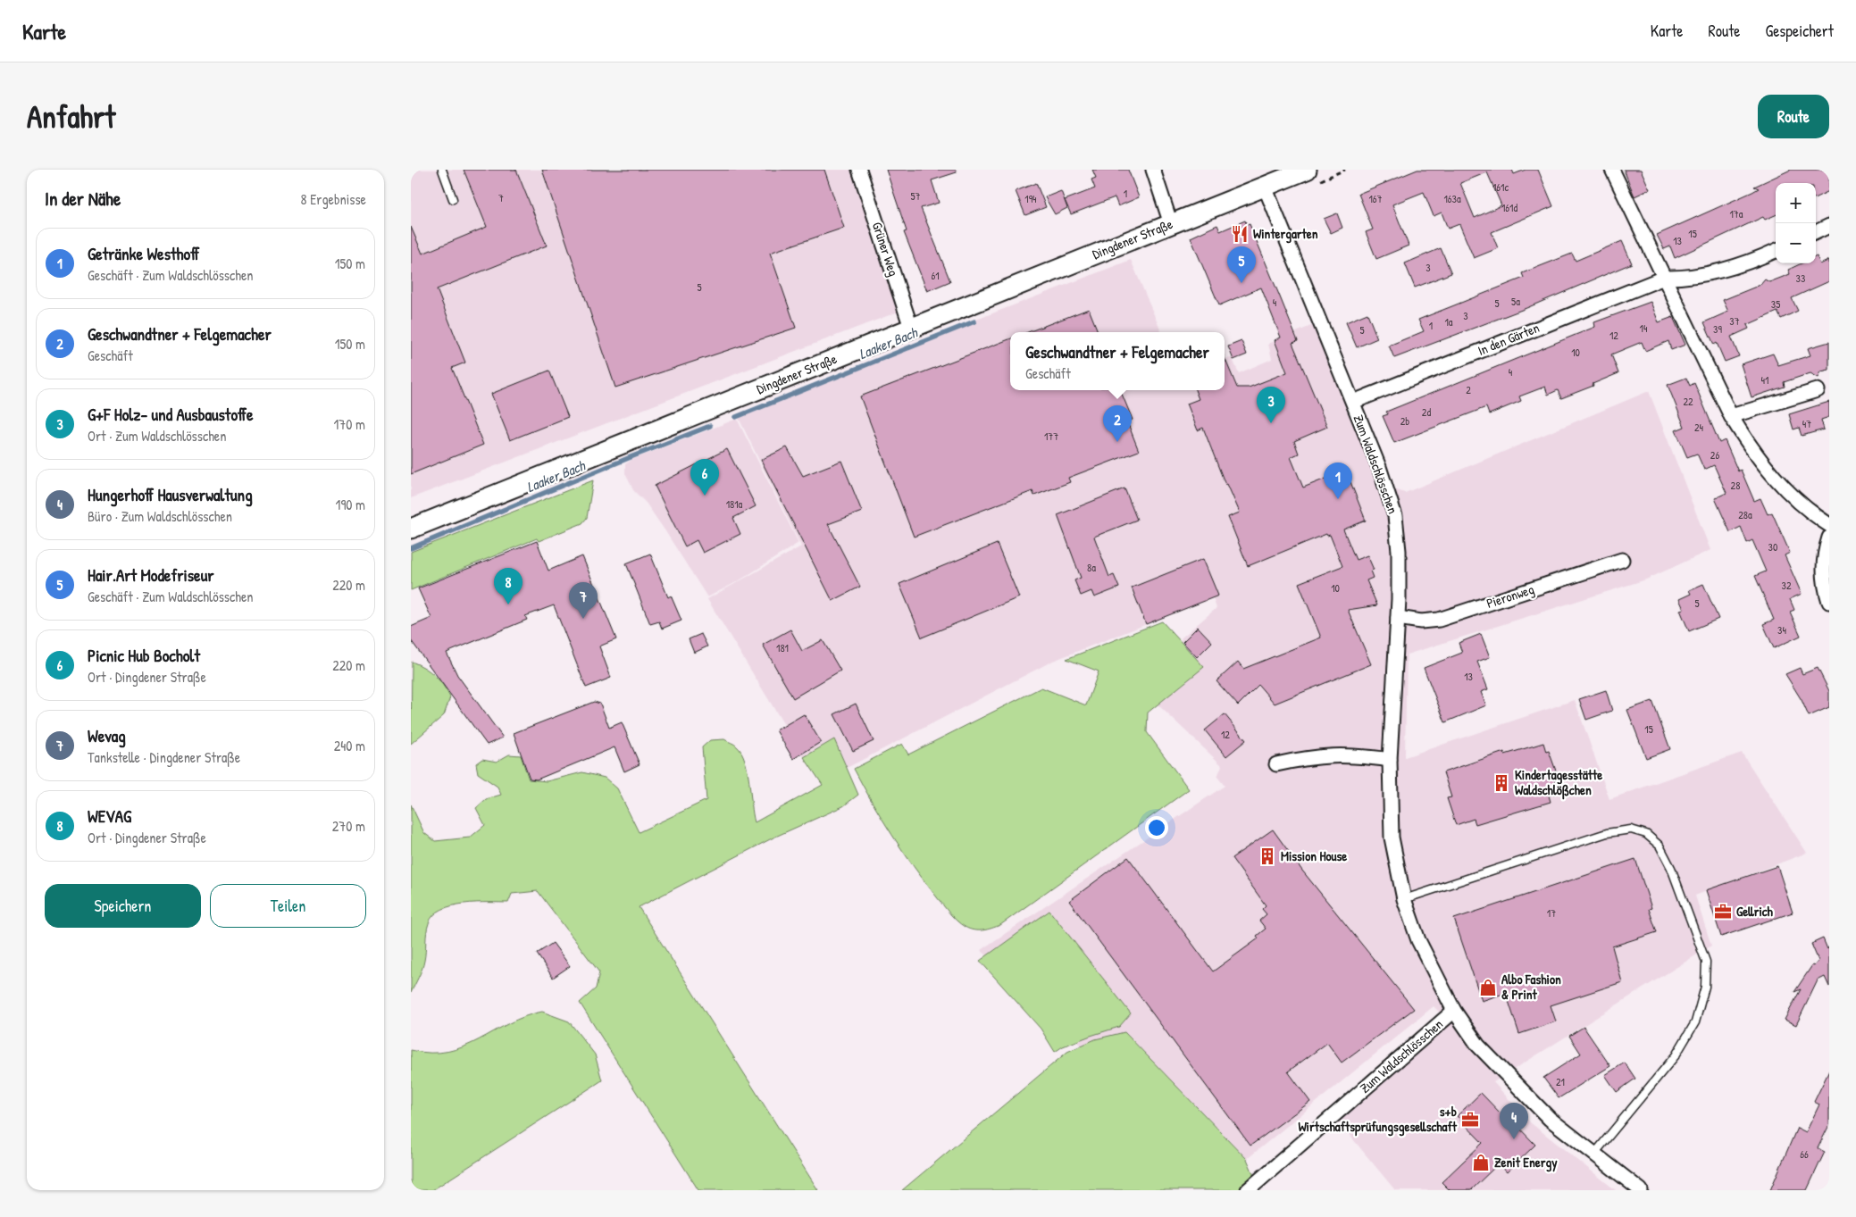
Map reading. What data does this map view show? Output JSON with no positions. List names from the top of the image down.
{
  "streets": {
    "main road": ["Dingdener Straße"],
    "street": [
      "Grüner Weg",
      "In den Gärten",
      "Zum Waldschlösschen",
      "Pieronweg"
    ]
  },
  "crossings": [
    ["Dingdener Straße", "Grüner Weg"],
    ["Dingdener Straße", "Zum Waldschlösschen"],
    ["In den Gärten", "Zum Waldschlösschen"],
    ["Zum Waldschlösschen", "Pieronweg"]
  ],
  "water": ["Laaker Bach"],
  "places": {
    "restaurant": ["Wintergarten"],
    "building": ["Kindertagesstätte Waldschlößchen", "Mission House"],
    "office": ["Gellrich", "s+b Wirtschaftsprüfungsgesellschaft"],
    "shop": ["Albo Fashion & Print", "Zenit Energy"]
  },
  "house_numbers": [
    "161c",
    "1",
    "57",
    "7",
    "194",
    "167",
    "163a",
    "161d",
    "17a",
    "15",
    "13",
    "3",
    "61",
    "33",
    "5",
    "5a",
    "4",
    "5",
    "35",
    "3",
    "37",
    "1a",
    "1",
    "14",
    "39",
    "5",
    "12",
    "10",
    "4",
    "41",
    "2",
    "22",
    "2d",
    "2b",
    "47",
    "24",
    "177",
    "26",
    "28",
    "181a",
    "28a",
    "30",
    "8a",
    "32",
    "10",
    "5",
    "34",
    "181",
    "13",
    "15",
    "12",
    "17",
    "21",
    "66"
  ],
  "page": {
    "header": "Karte",
    "nav": ["Karte", "Route", "Gespeichert"],
    "buttons": [
      "Route",
      ["Speichern", "Teilen"]
    ],
    "title": "Anfahrt",
    "heading": ["In der Nähe", "8 Ergebnisse"],
    "map_buttons": ["+", "−"],
    "list": [
      {
        "mark": "1",
        "name": "Getränke Westhoff",
        "note": "Geschäft · Zum Waldschlösschen",
        "value": "150 m"
      },
      {
        "mark": "2",
        "name": "Geschwandtner + Felgemacher",
        "note": "Geschäft",
        "value": "150 m"
      },
      {
        "mark": "3",
        "name": "G+F Holz- und Ausbaustoffe",
        "note": "Ort · Zum Waldschlösschen",
        "value": "170 m"
      },
      {
        "mark": "4",
        "name": "Hungerhoff Hausverwaltung",
        "note": "Büro · Zum Waldschlösschen",
        "value": "190 m"
      },
      {
        "mark": "5",
        "name": "Hair.Art Modefriseur",
        "note": "Geschäft · Zum Waldschlösschen",
        "value": "220 m"
      },
      {
        "mark": "6",
        "name": "Picnic Hub Bocholt",
        "note": "Ort · Dingdener Straße",
        "value": "220 m"
      },
      {
        "mark": "7",
        "name": "Wevag",
        "note": "Tankstelle · Dingdener Straße",
        "value": "240 m"
      },
      {
        "mark": "8",
        "name": "WEVAG",
        "note": "Ort · Dingdener Straße",
        "value": "270 m"
      }
    ],
    "pins": [
      "5",
      "3",
      "2",
      "6",
      "1",
      "8",
      "7",
      "4"
    ],
    "popup": ["Geschwandtner + Felgemacher", "Geschäft"]
  }
}
